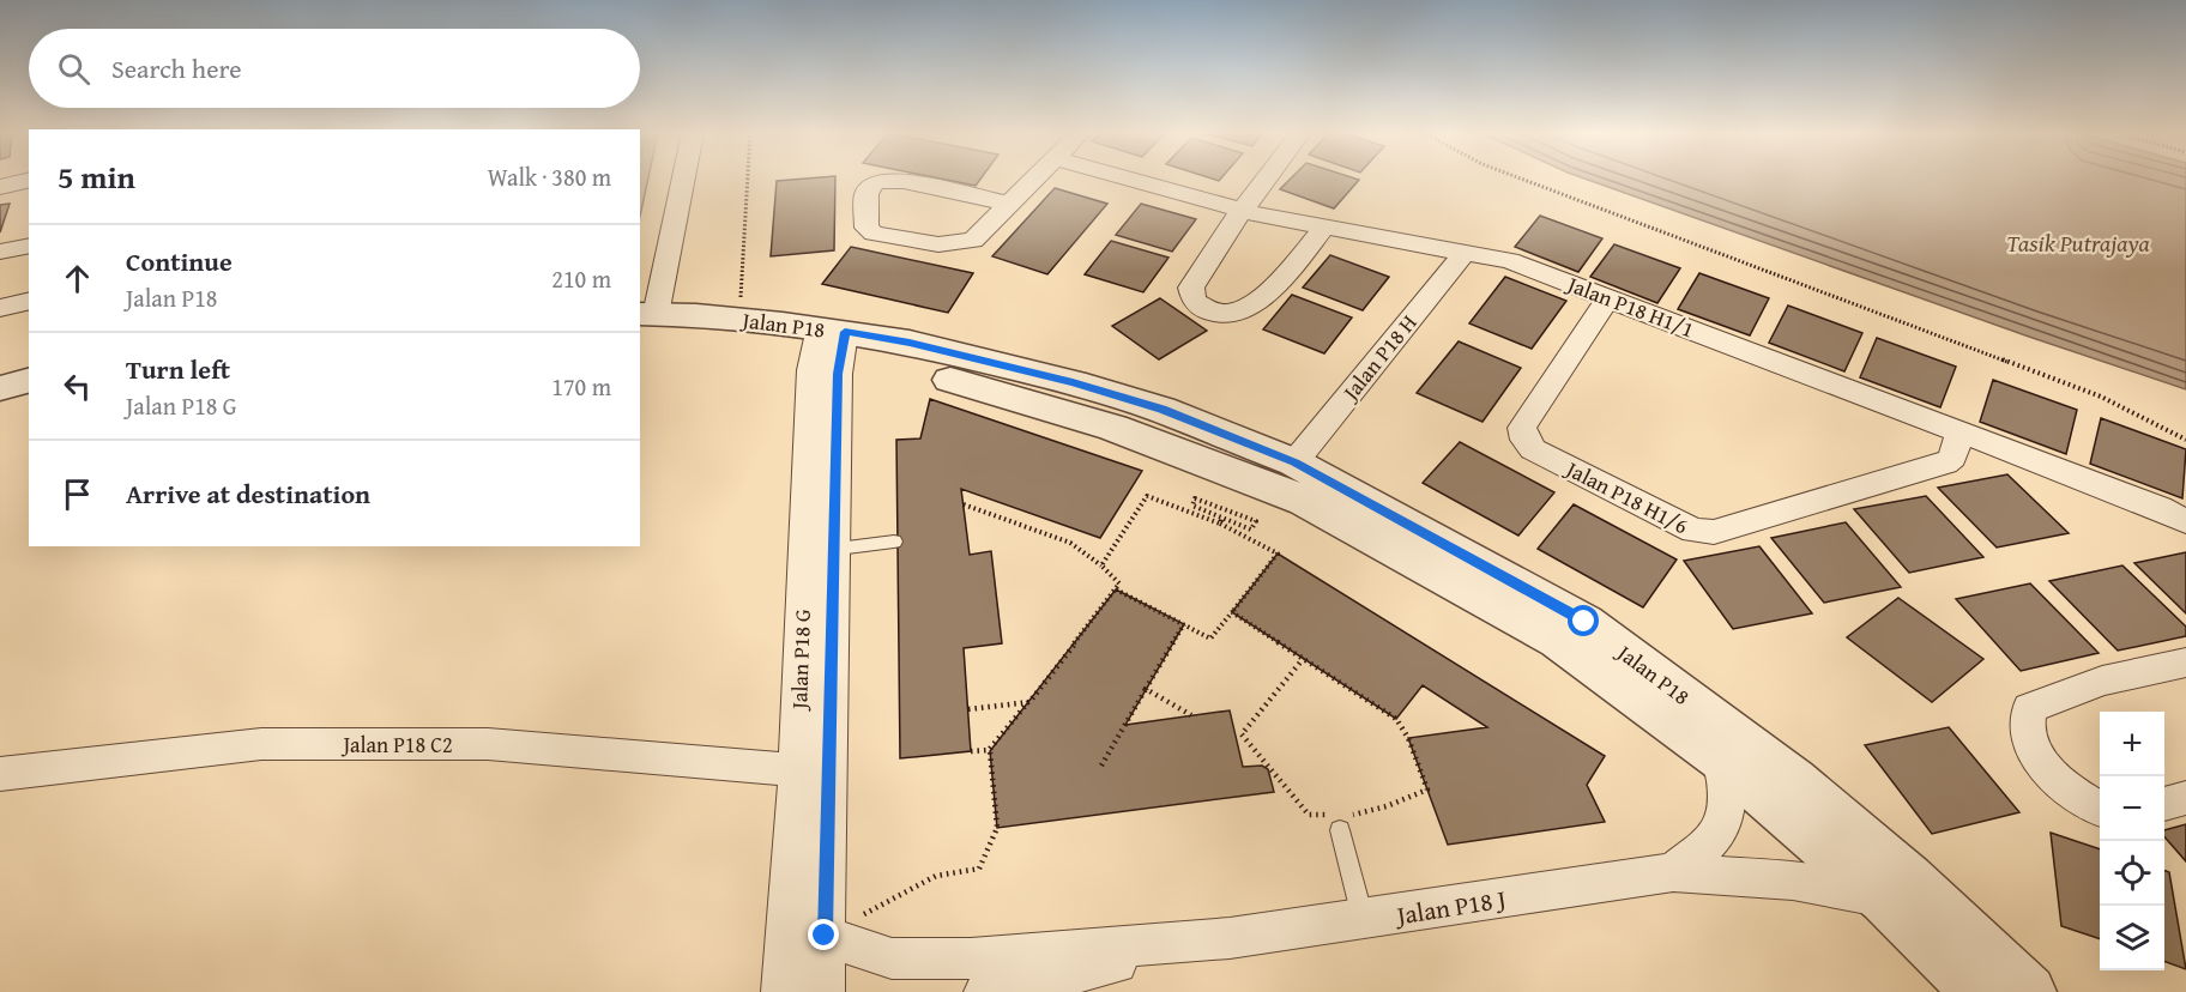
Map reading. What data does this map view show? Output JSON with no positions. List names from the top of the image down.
{
  "streets": {
    "street": [
      "Jalan P18 H1/1",
      "Jalan P18",
      "Jalan P18 H",
      "Jalan P18 H1/6",
      "Jalan P18 G",
      "Jalan P18 C2",
      "Jalan P18 J"
    ]
  },
  "crossings": [
    ["Jalan P18 H1/1", "Jalan P18 H"],
    ["Jalan P18 H1/1", "Jalan P18 H1/6"],
    ["Jalan P18", "Jalan P18 H"],
    ["Jalan P18", "Jalan P18 G"],
    ["Jalan P18", "Jalan P18 J"],
    ["Jalan P18 G", "Jalan P18 C2"],
    ["Jalan P18 G", "Jalan P18 J"]
  ],
  "water": ["Tasik Putrajaya"],
  "page": {
    "search": "Search here",
    "heading": ["5 min", "Walk · 380 m"],
    "list": [
      ["Continue", "Jalan P18", "210 m"],
      ["Turn left", "Jalan P18 G", "170 m"],
      "Arrive at destination"
    ],
    "map_buttons": ["+", "−"]
  }
}
